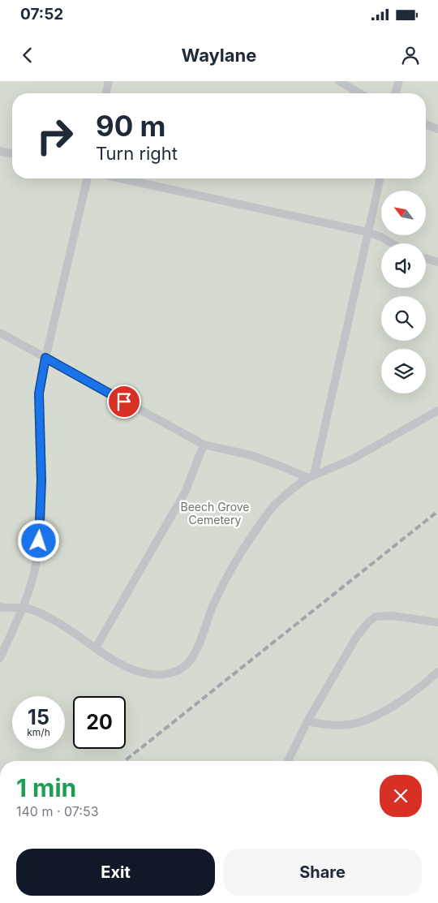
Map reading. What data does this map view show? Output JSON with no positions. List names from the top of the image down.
{
  "parks": ["Beech Grove Cemetery"],
  "north": "top left",
  "page": {
    "status": "07:52",
    "header": "Waylane",
    "turn": ["90 m", "Turn right"],
    "speed": "15 km/h",
    "limit": "20",
    "heading": ["1 min", "140 m · 07:53"],
    "buttons": ["Exit", "Share"]
  }
}
